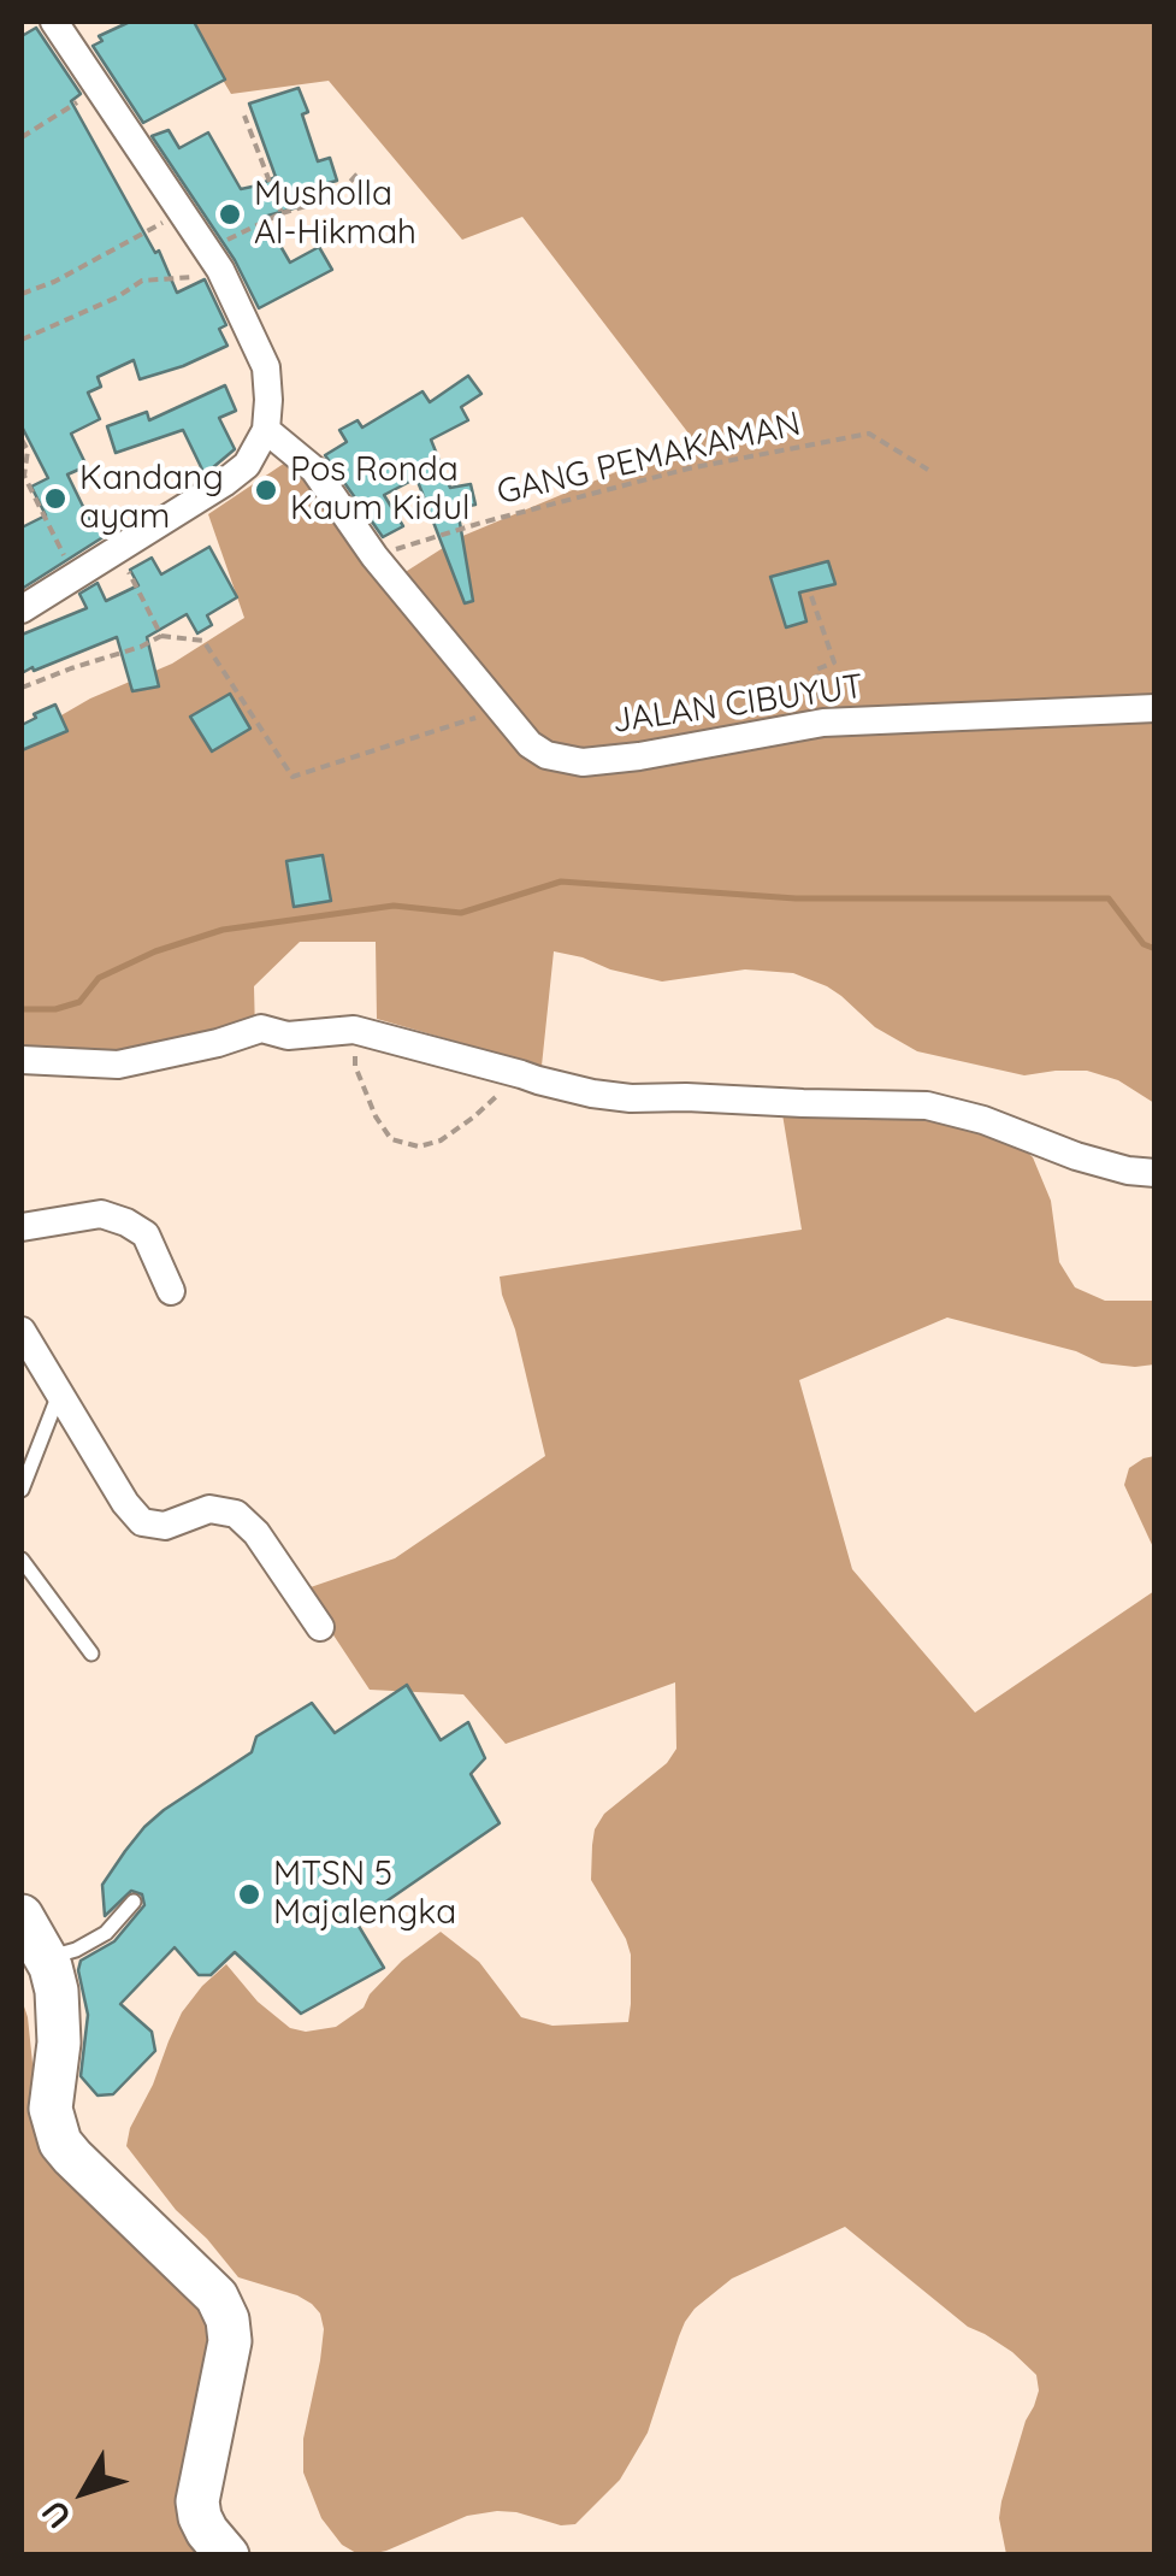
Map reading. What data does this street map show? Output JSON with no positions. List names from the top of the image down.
{
  "streets": {
    "street": ["JALAN CIBUYUT"],
    "path": ["GANG PEMAKAMAN"]
  },
  "crossings": [
    ["GANG PEMAKAMAN", "JALAN CIBUYUT"]
  ],
  "places": [
    "Musholla Al-Hikmah",
    "Pos Ronda Kaum Kidul",
    "Kandang ayam",
    "MTSN 5 Majalengka"
  ],
  "north": "bottom left"
}
